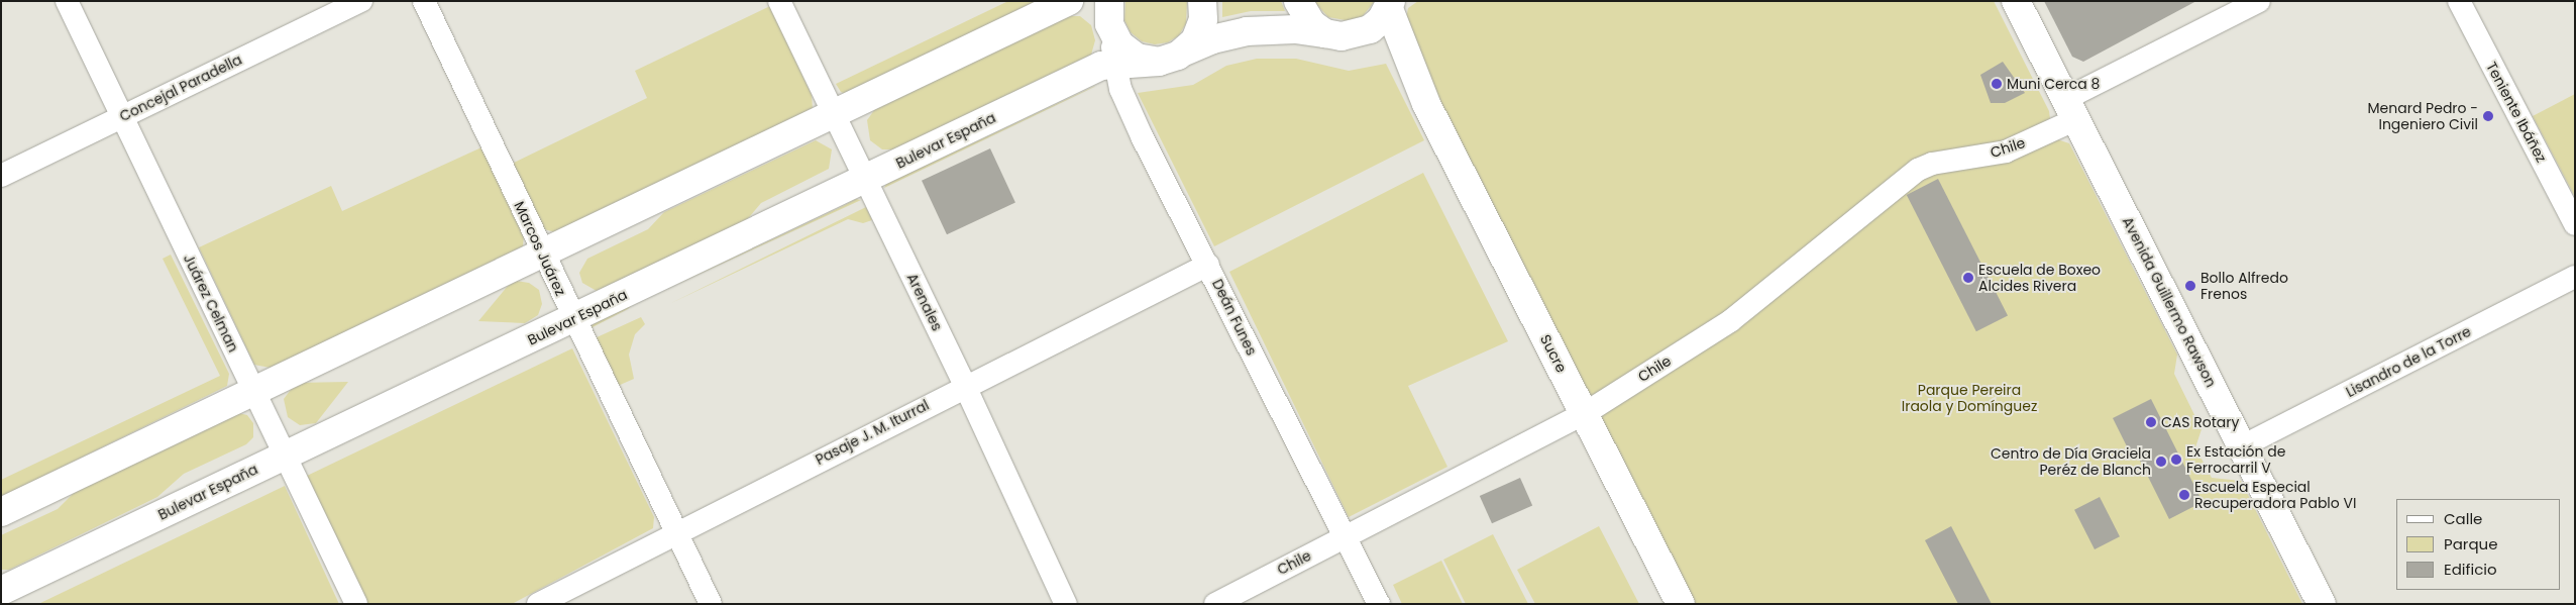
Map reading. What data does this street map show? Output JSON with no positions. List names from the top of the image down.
{
  "streets": {
    "main road": ["Bulevar España", "Avenida Guillermo Rawson", "Sucre"],
    "street": [
      "Concejal Paradella",
      "Teniente Ibáñez",
      "Chile",
      "Marcos Juárez",
      "Arenales",
      "Juárez Celman",
      "Deán Funes",
      "Lisandro de la Torre",
      "Pasaje J. M. Iturral"
    ]
  },
  "crossings": [
    ["Concejal Paradella", "Juárez Celman"],
    ["Bulevar España", "Marcos Juárez"],
    ["Bulevar España", "Arenales"],
    ["Bulevar España", "Juárez Celman"],
    ["Bulevar España", "Deán Funes"],
    ["Chile", "Avenida Guillermo Rawson"],
    ["Chile", "Deán Funes"],
    ["Chile", "Sucre"],
    ["Marcos Juárez", "Pasaje J. M. Iturral"],
    ["Arenales", "Pasaje J. M. Iturral"],
    ["Avenida Guillermo Rawson", "Lisandro de la Torre"],
    ["Deán Funes", "Pasaje J. M. Iturral"]
  ],
  "parks": ["Parque Pereira Iraola y Domínguez"],
  "places": [
    "Muni Cerca 8",
    "Menard Pedro - Ingeniero Civil",
    "Escuela de Boxeo Alcides Rivera",
    "Bollo Alfredo Frenos",
    "CAS Rotary",
    "Ex Estación de Ferrocarril V",
    "Centro de Día Graciela Peréz de Blanch",
    "Escuela Especial Recuperadora Pablo VI"
  ],
  "legend": ["Calle", "Parque", "Edificio"]
}
